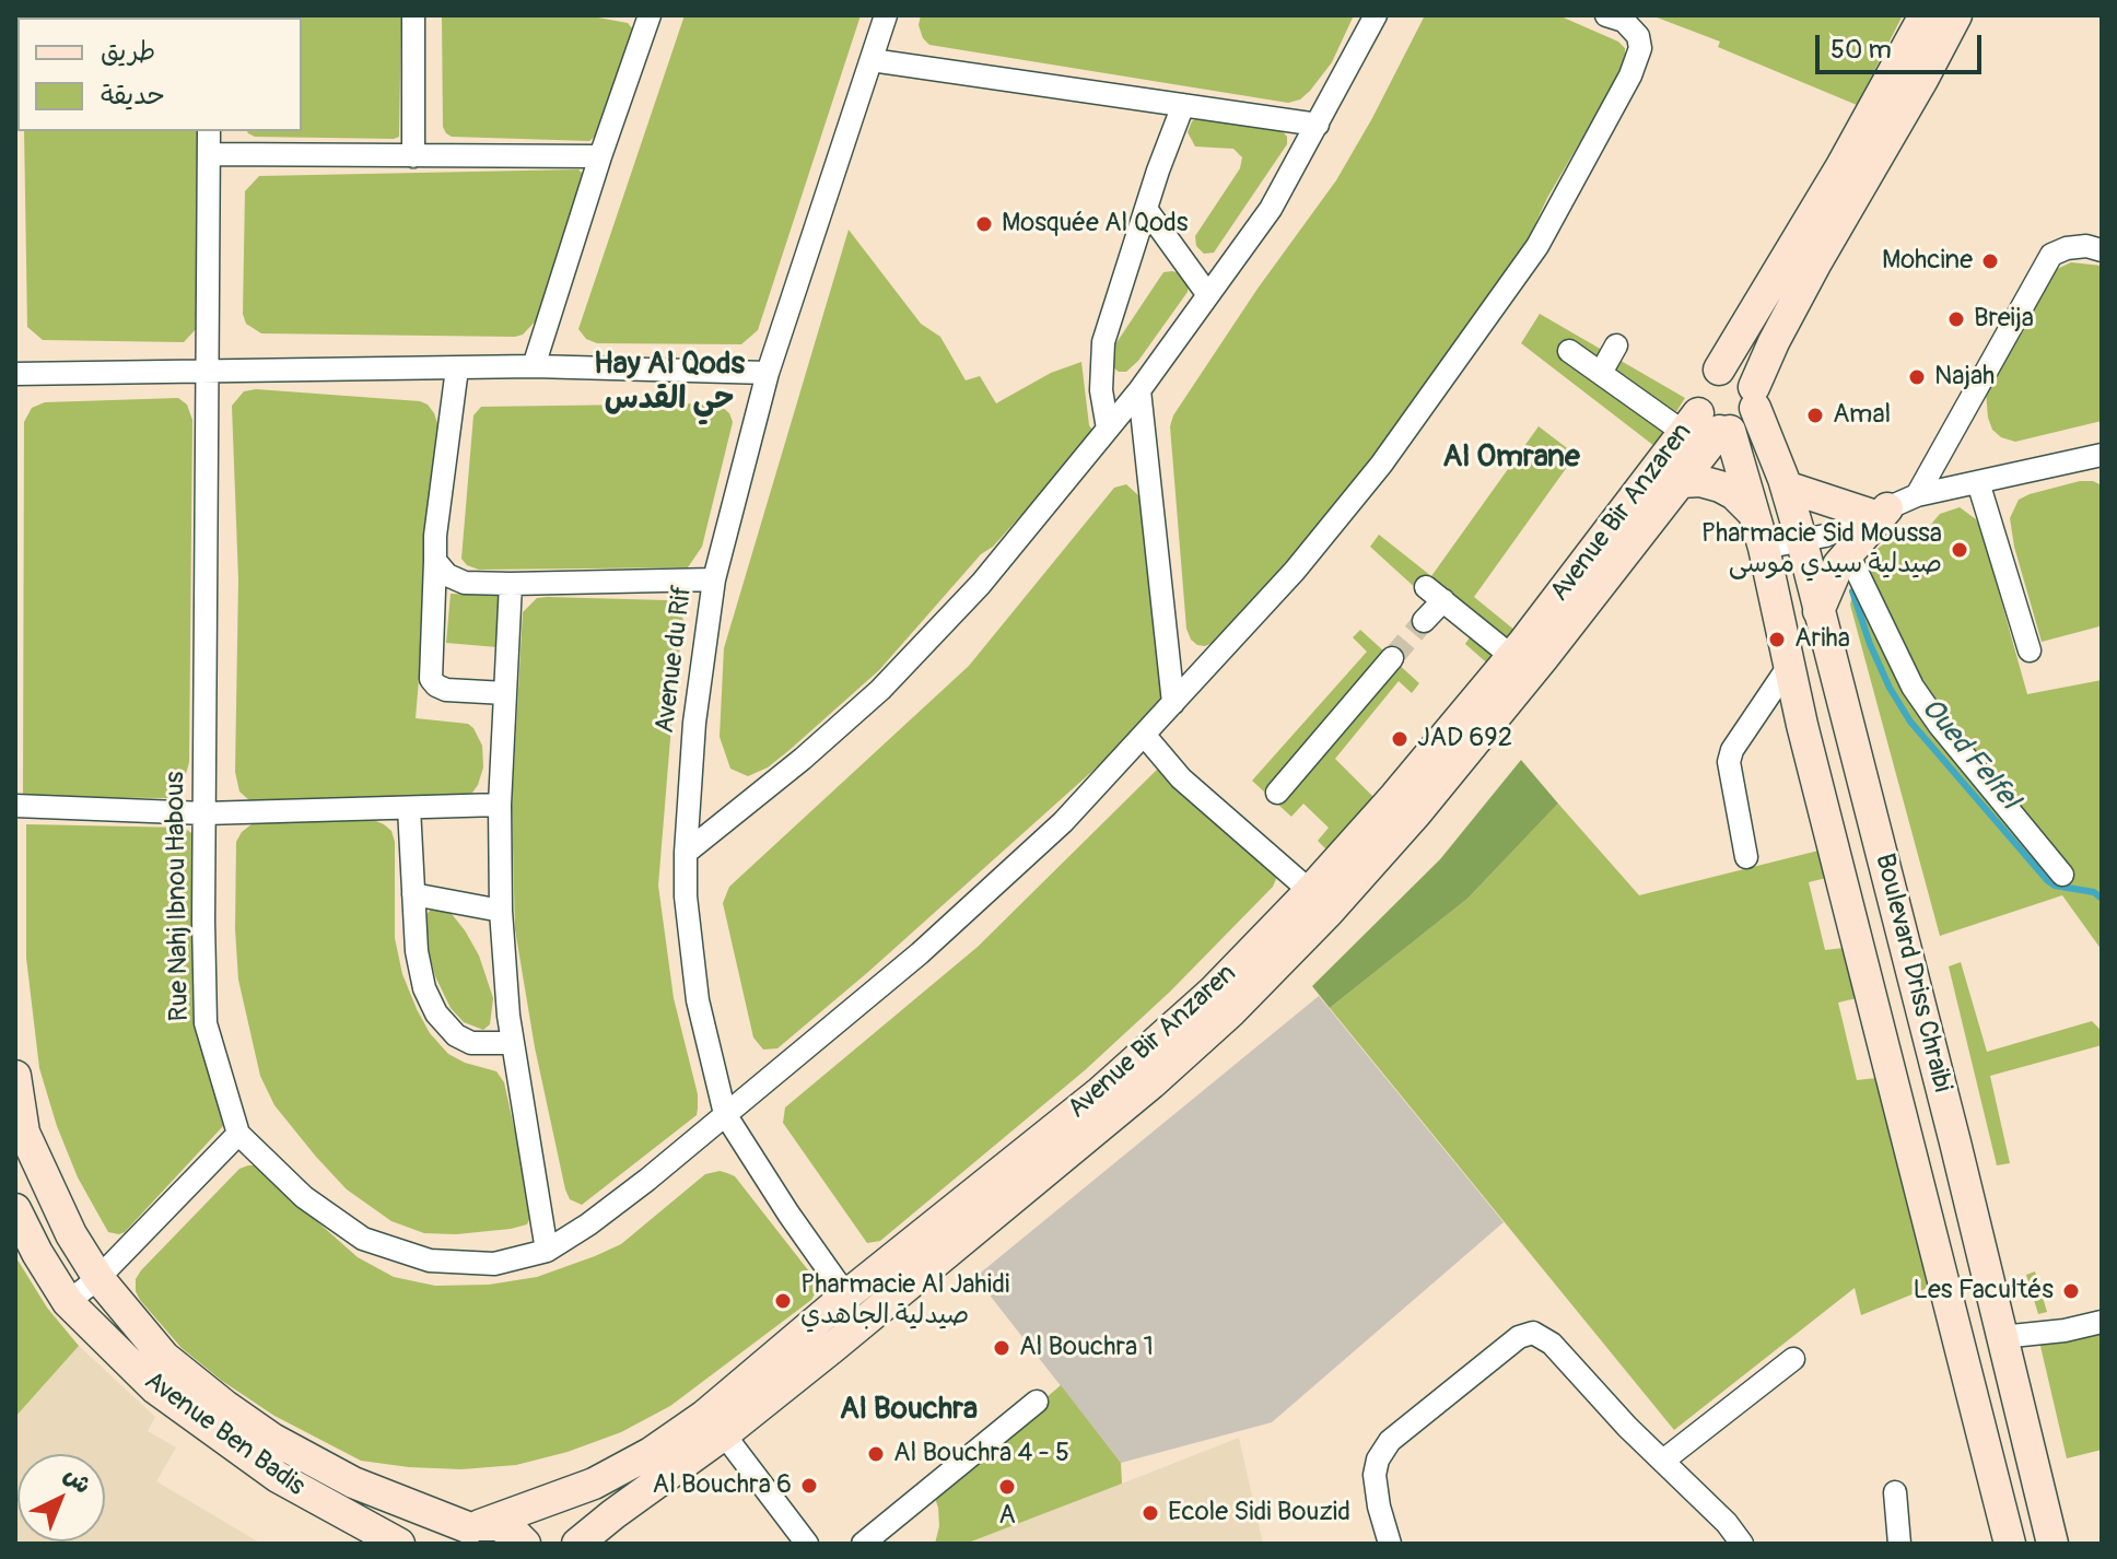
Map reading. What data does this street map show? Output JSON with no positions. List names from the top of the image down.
{
  "streets": {
    "main road": ["Avenue Bir Anzaren", "Boulevard Driss Chraibi", "Avenue Ben Badis"],
    "street": ["Avenue du Rif", "Rue Nahj Ibnou Habous"]
  },
  "crossings": [
    ["Avenue Bir Anzaren", "Avenue du Rif"],
    ["Avenue Bir Anzaren", "Boulevard Driss Chraibi"],
    ["Avenue Bir Anzaren", "Avenue Ben Badis"],
    ["Avenue du Rif", "Rue Nahj Ibnou Habous"]
  ],
  "districts": ["Hay Al Qods حي القدس", "Al Omrane", "Al Bouchra"],
  "water": ["Oued Felfel"],
  "places": [
    "Mosquée Al Qods",
    "Mohcine",
    "Breija",
    "Najah",
    "Amal",
    "Pharmacie Sid Moussa صيدلية سيدي موسى",
    "Ariha",
    "JAD 692",
    "Les Facultés",
    "Pharmacie Al Jahidi صيدلية الجاهدي",
    "Al Bouchra 1",
    "Al Bouchra 4 - 5",
    "Al Bouchra 6",
    "A",
    "Ecole Sidi Bouzid"
  ],
  "legend": ["طريق", "حديقة"],
  "scale_bar": "50 m",
  "north": "top right"
}
